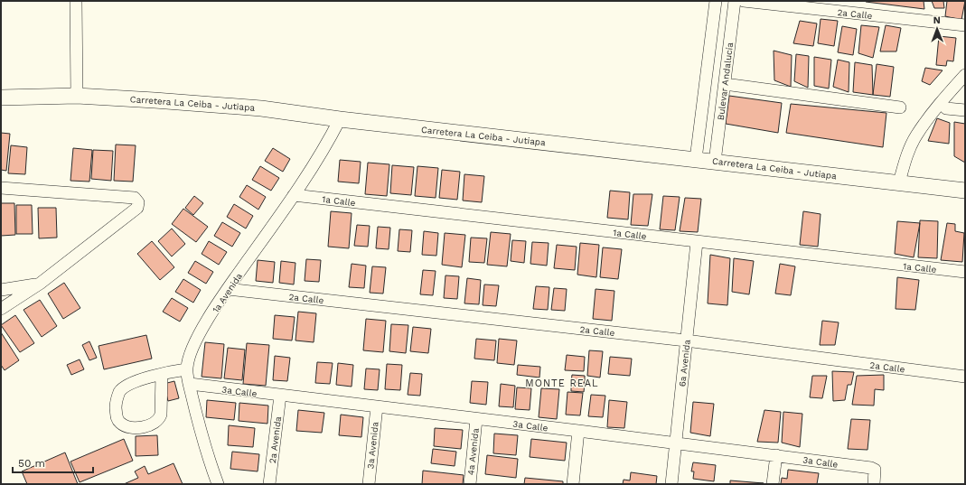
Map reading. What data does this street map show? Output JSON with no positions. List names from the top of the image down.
{
  "streets": {
    "main road": ["Carretera La Ceiba - Jutiapa"],
    "street": [
      "2a Calle",
      "Bulevar Andalucía",
      "1a Calle",
      "1a Avenida",
      "6a Avenida",
      "3a Calle",
      "2a Avenida",
      "3a Avenida",
      "4a Avenida"
    ]
  },
  "crossings": [
    ["2a Calle", "1a Avenida"],
    ["2a Calle", "6a Avenida"],
    ["Bulevar Andalucía", "Carretera La Ceiba - Jutiapa"],
    ["Carretera La Ceiba - Jutiapa", "1a Avenida"],
    ["1a Calle", "1a Avenida"],
    ["1a Calle", "6a Avenida"],
    ["1a Avenida", "3a Calle"],
    ["6a Avenida", "3a Calle"],
    ["3a Calle", "2a Avenida"],
    ["3a Calle", "3a Avenida"],
    ["3a Calle", "4a Avenida"]
  ],
  "districts": ["MONTE REAL"],
  "scale_bar": "50 m",
  "north": "top"
}
